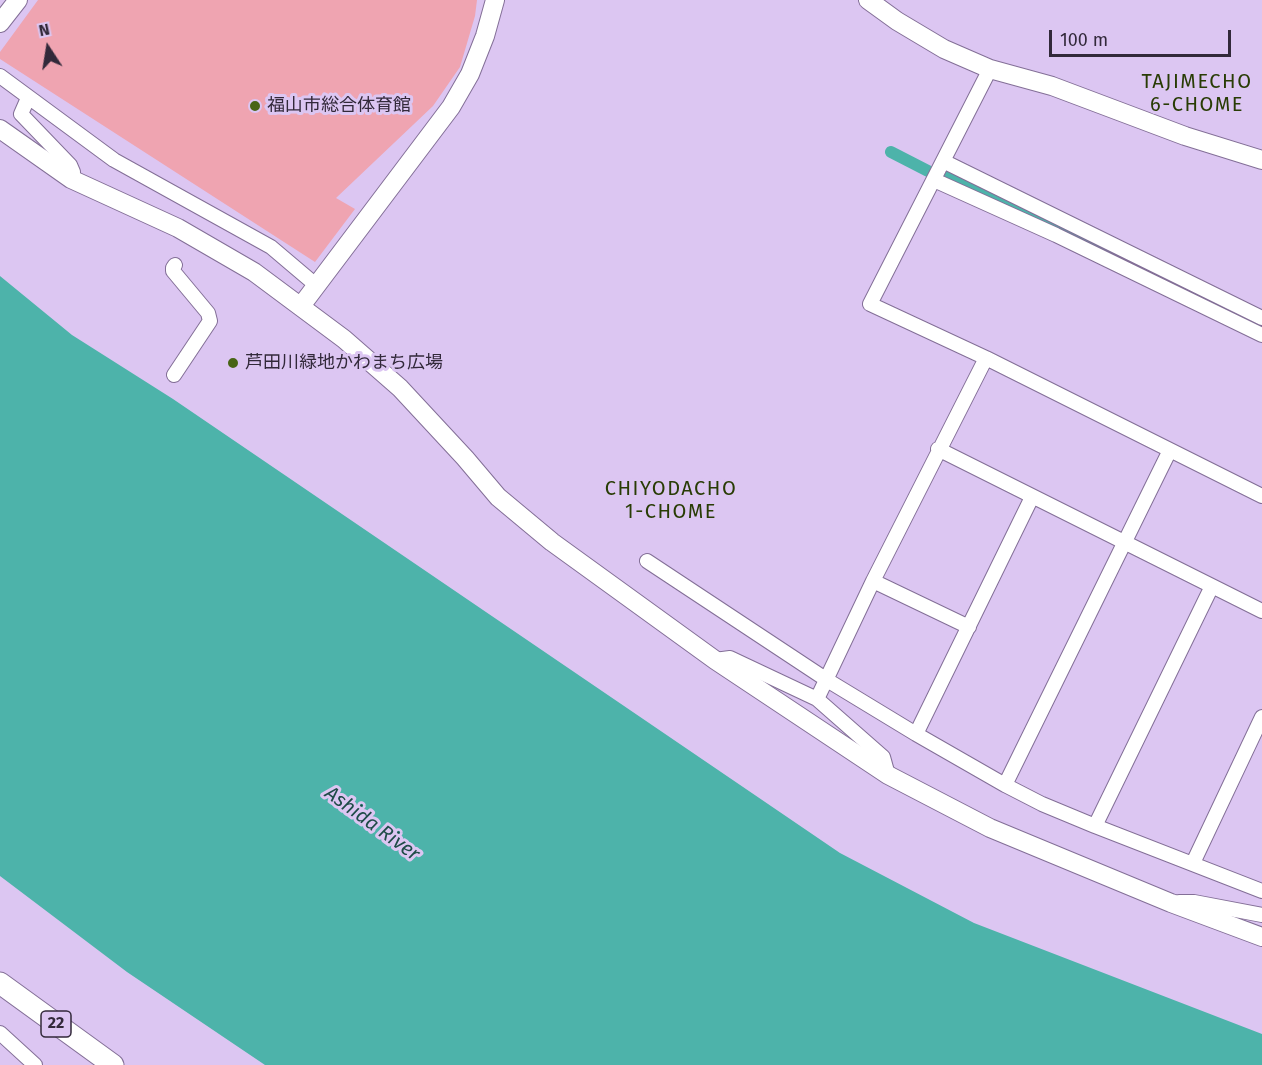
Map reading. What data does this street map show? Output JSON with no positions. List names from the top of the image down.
{
  "streets": {
    "main road": ["22"]
  },
  "districts": ["TAJIMECHO 6-CHOME", "CHIYODACHO 1-CHOME"],
  "water": ["Ashida River"],
  "places": ["福山市総合体育館", "芦田川緑地かわまち広場"],
  "scale_bar": "100 m",
  "north": "top"
}
